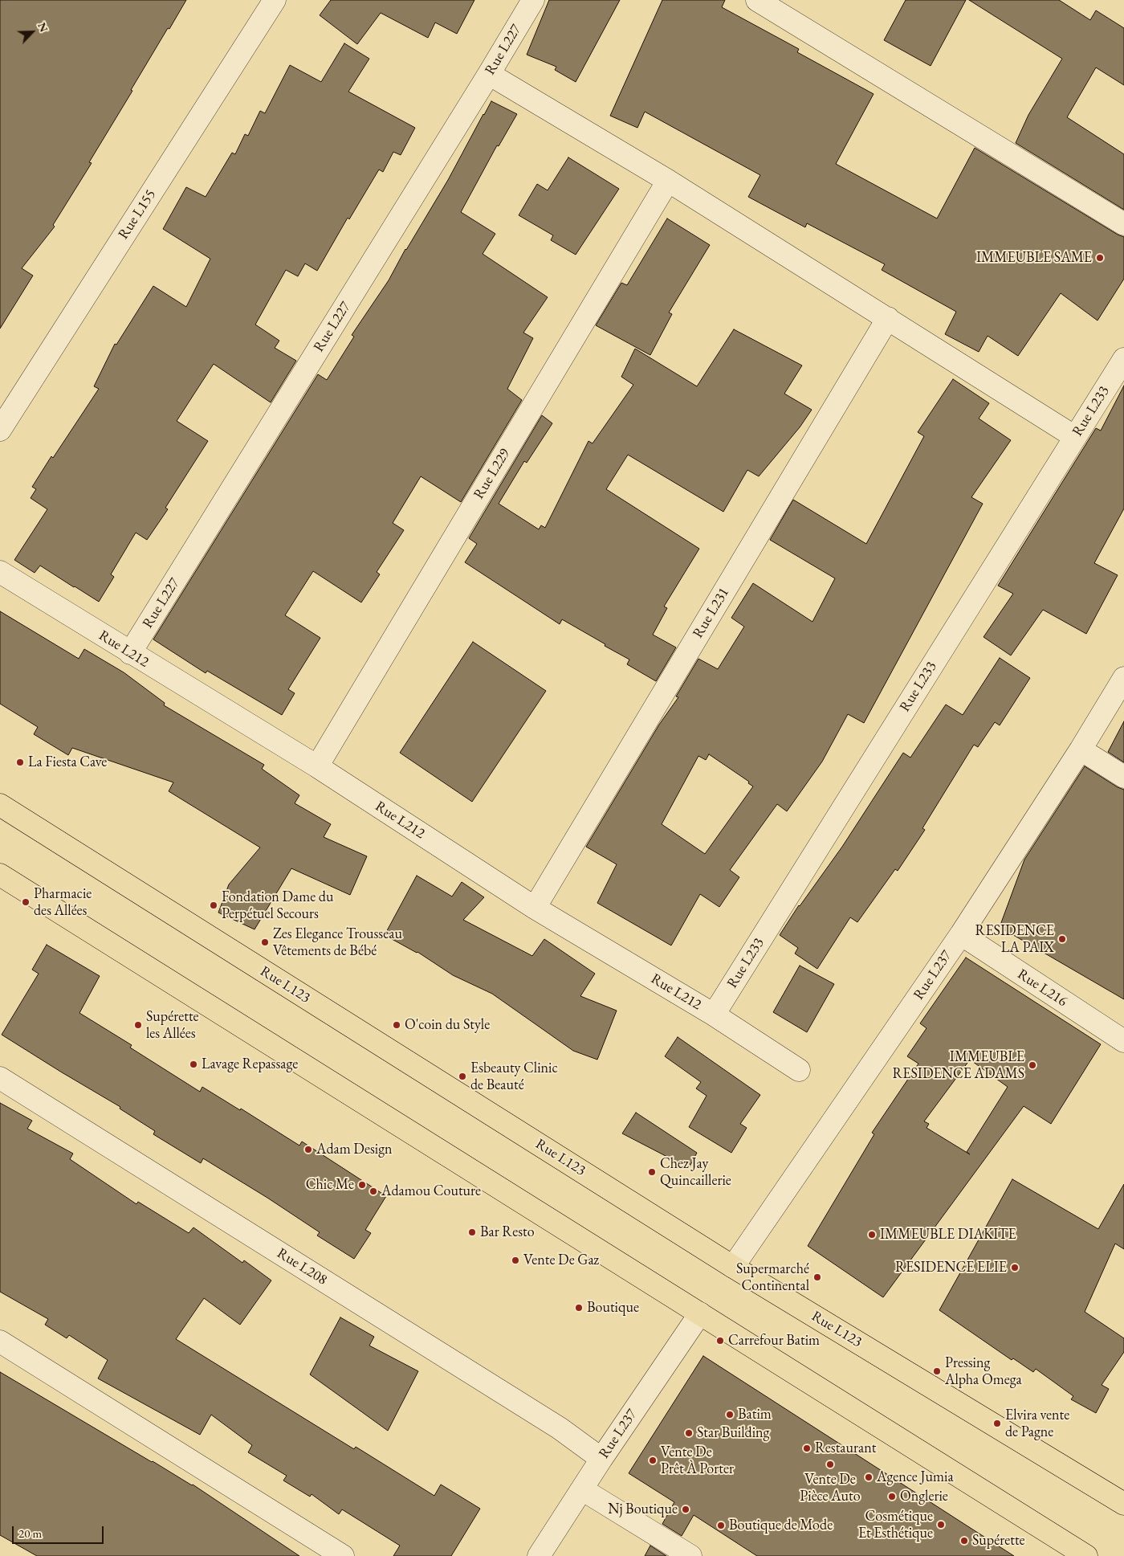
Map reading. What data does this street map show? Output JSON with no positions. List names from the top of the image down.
{
  "streets": {
    "main road": ["Rue L123"],
    "street": [
      "Rue L227",
      "Rue L155",
      "Rue L233",
      "Rue L229",
      "Rue L231",
      "Rue L212",
      "Rue L237",
      "Rue L216",
      "Rue L208"
    ]
  },
  "crossings": [
    ["Rue L227", "Rue L212"],
    ["Rue L233", "Rue L212"],
    ["Rue L229", "Rue L212"],
    ["Rue L231", "Rue L212"],
    ["Rue L237", "Rue L123"],
    ["Rue L237", "Rue L216"],
    ["Rue L237", "Rue L208"]
  ],
  "places": [
    "IMMEUBLE SAME",
    "La Fiesta Cave",
    "Pharmacie des Allées",
    "Fondation Dame du Perpétuel Secours",
    "RESIDENCE LA PAIX",
    "Zes Elegance Trousseau Vêtements de Bébé",
    "Supérette les Allées",
    "O'coin du Style",
    "Lavage Repassage",
    "IMMEUBLE RESIDENCE ADAMS",
    "Esbeauty Clinic de Beauté",
    "Adam Design",
    "Chez Jay Quincaillerie",
    "Chic Me",
    "Adamou Couture",
    "Bar Resto",
    "IMMEUBLE DIAKITE",
    "Vente De Gaz",
    "RESIDENCE ELIE",
    "Supermarché Continental",
    "Boutique",
    "Carrefour Batim",
    "Pressing Alpha Omega",
    "Batim",
    "Elvira vente de Pagne",
    "Star Building",
    "Restaurant",
    "Vente De Prêt À Porter",
    "Vente De Pièce Auto",
    "Agence Jumia",
    "Onglerie",
    "Nj Boutique",
    "Cosmétique Et Esthétique",
    "Boutique de Mode",
    "Supérette"
  ],
  "scale_bar": "20 m",
  "north": "top right"
}
